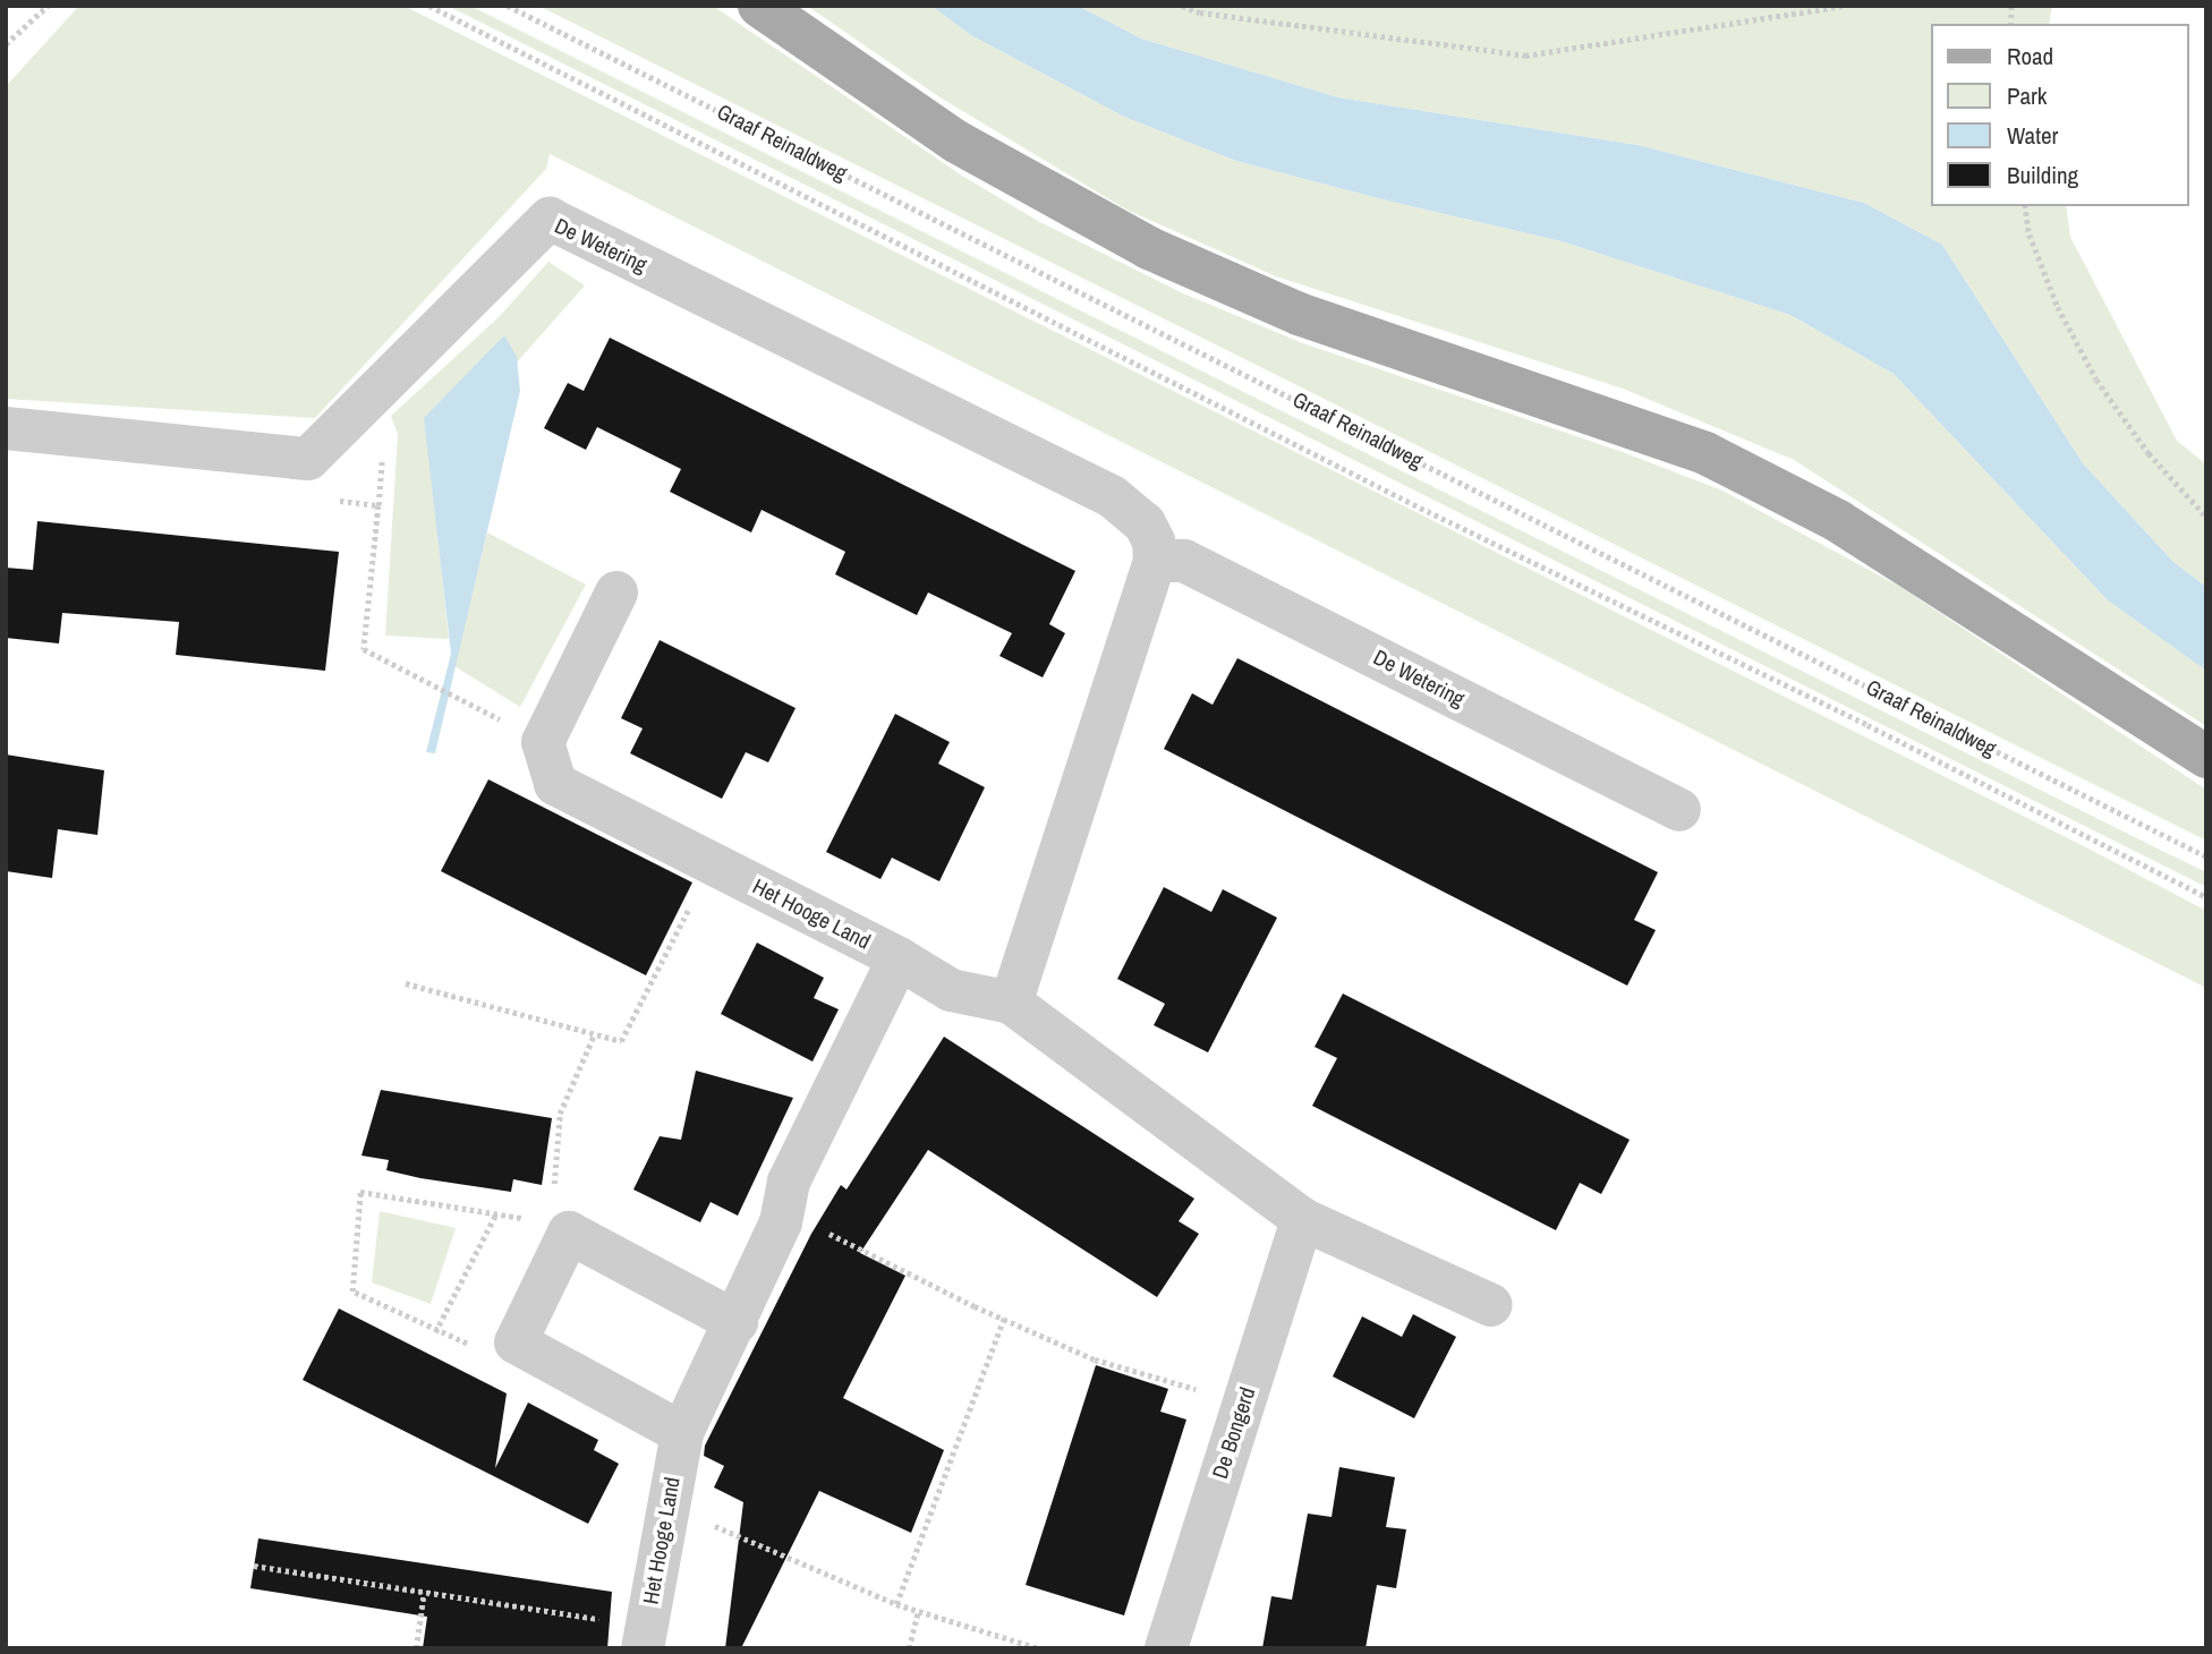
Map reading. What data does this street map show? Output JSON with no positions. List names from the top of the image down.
{
  "streets": {
    "street": ["De Wetering", "Het Hooge Land", "De Bongerd"],
    "path": ["Graaf Reinaldweg"]
  },
  "legend": [
    "Road",
    "Park",
    "Water",
    "Building"
  ]
}
